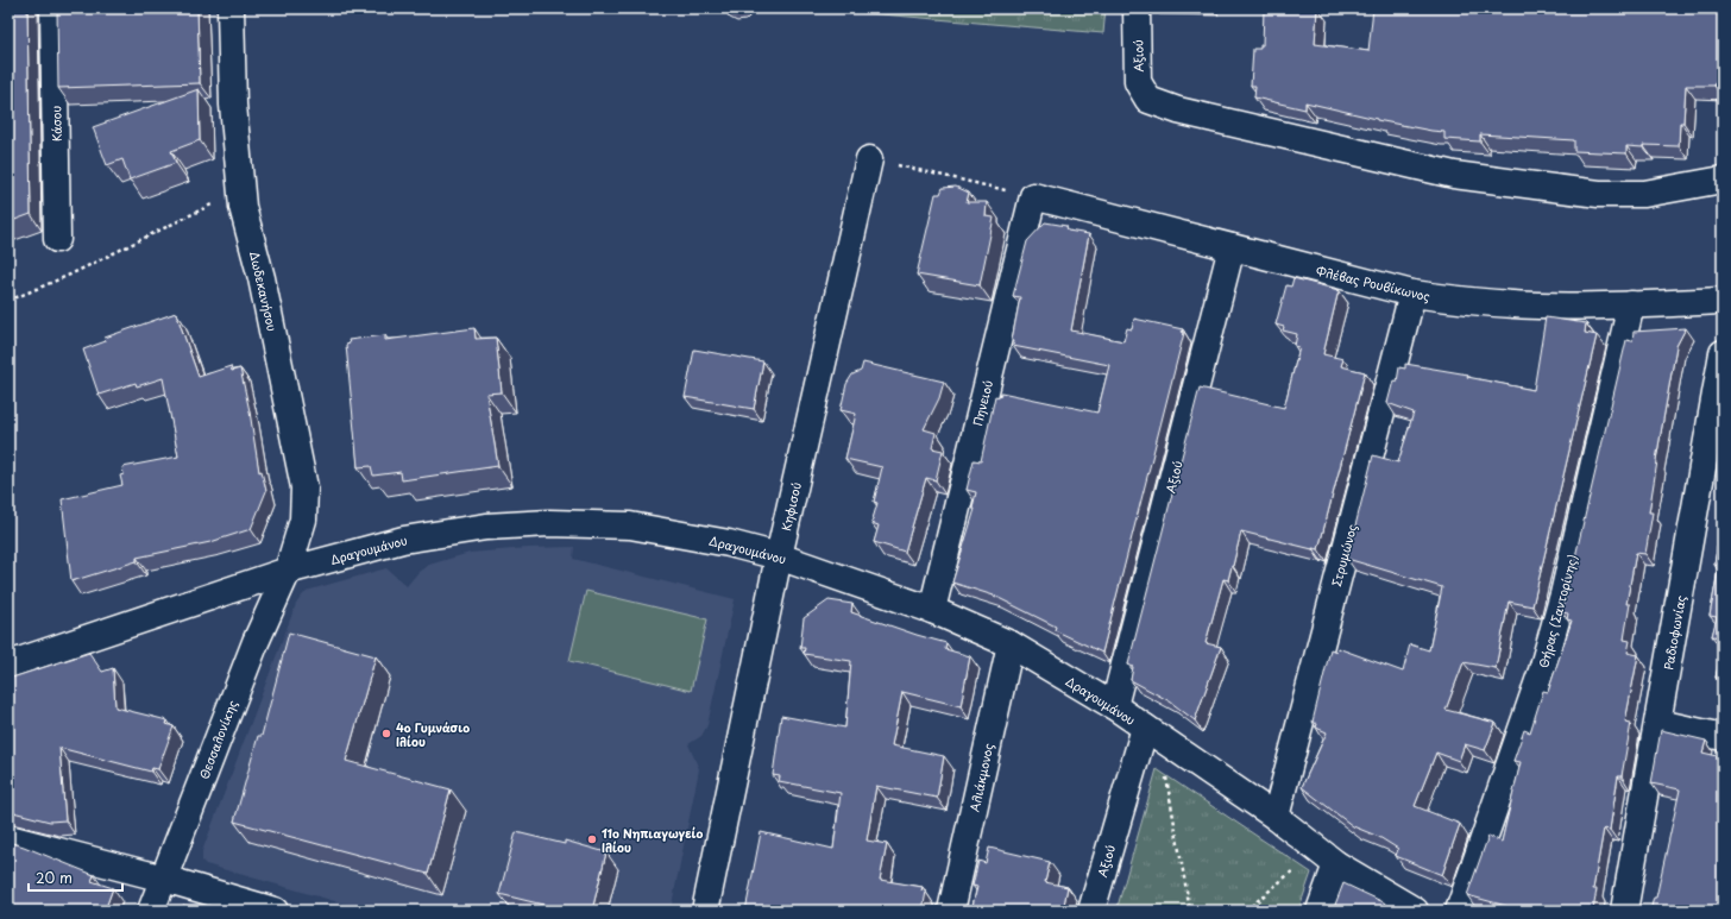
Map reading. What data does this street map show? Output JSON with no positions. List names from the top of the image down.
{
  "streets": {
    "street": [
      "Αξιού",
      "Κάσου",
      "Φλέβας Ρουβίκωνος",
      "Δωδεκανήσου",
      "Πηνειού",
      "Κηφισού",
      "Δραγουμάνου",
      "Στρυμώνος",
      "Θήρας (Σαντορίνης)",
      "Ραδιοφωνίας",
      "Θεσσαλονίκης",
      "Αλιάκμονος"
    ]
  },
  "crossings": [
    ["Αξιού", "Φλέβας Ρουβίκωνος"],
    ["Αξιού", "Δραγουμάνου"],
    ["Φλέβας Ρουβίκωνος", "Πηνειού"],
    ["Φλέβας Ρουβίκωνος", "Στρυμώνος"],
    ["Φλέβας Ρουβίκωνος", "Θήρας (Σαντορίνης)"],
    ["Δωδεκανήσου", "Δραγουμάνου"],
    ["Δωδεκανήσου", "Θεσσαλονίκης"],
    ["Πηνειού", "Δραγουμάνου"],
    ["Κηφισού", "Δραγουμάνου"],
    ["Δραγουμάνου", "Στρυμώνος"],
    ["Δραγουμάνου", "Θεσσαλονίκης"],
    ["Δραγουμάνου", "Αλιάκμονος"]
  ],
  "places": ["4ο Γυμνάσιο Ιλίου", "11ο Νηπιαγωγείο Ιλίου"],
  "scale_bar": "20 m"
}
